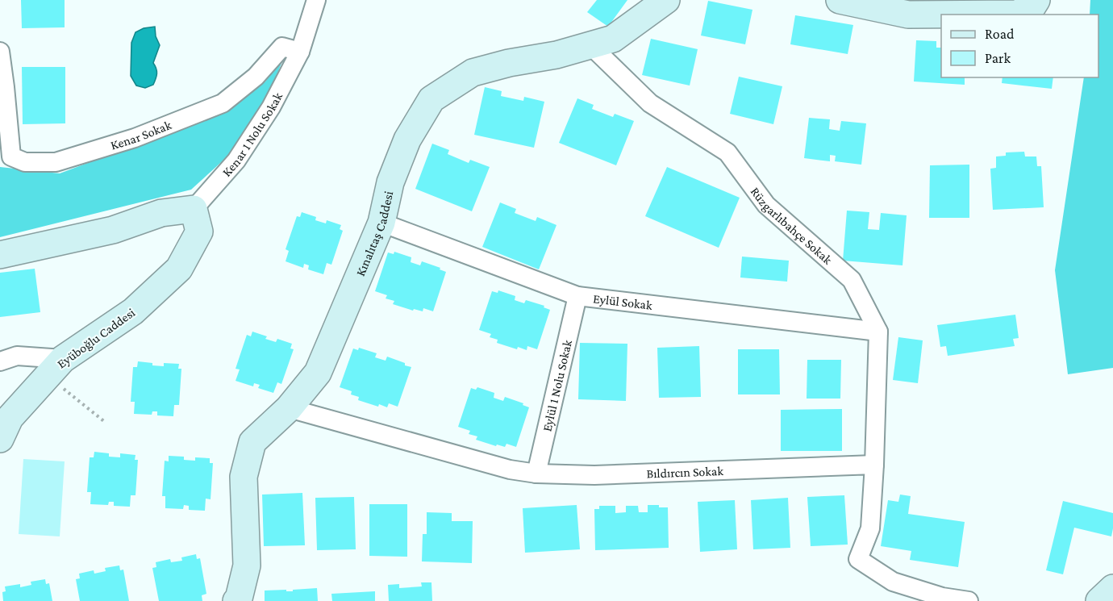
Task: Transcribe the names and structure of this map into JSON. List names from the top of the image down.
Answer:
{
  "streets": {
    "street": [
      "Kenar 1 Nolu Sokak",
      "Kenar Sokak",
      "Rüzgarlıbahçe Sokak",
      "Kınalıtaş Caddesi",
      "Eylül Sokak",
      "Eyüboğlu Caddesi",
      "Eylül 1 Nolu Sokak",
      "Bıldırcın Sokak"
    ]
  },
  "crossings": [
    ["Kenar 1 Nolu Sokak", "Kenar Sokak"],
    ["Kenar 1 Nolu Sokak", "Eyüboğlu Caddesi"],
    ["Rüzgarlıbahçe Sokak", "Kınalıtaş Caddesi"],
    ["Rüzgarlıbahçe Sokak", "Eylül Sokak"],
    ["Rüzgarlıbahçe Sokak", "Bıldırcın Sokak"],
    ["Kınalıtaş Caddesi", "Eylül Sokak"],
    ["Kınalıtaş Caddesi", "Bıldırcın Sokak"],
    ["Eylül Sokak", "Eylül 1 Nolu Sokak"],
    ["Eylül 1 Nolu Sokak", "Bıldırcın Sokak"]
  ],
  "legend": ["Road", "Park"]
}
